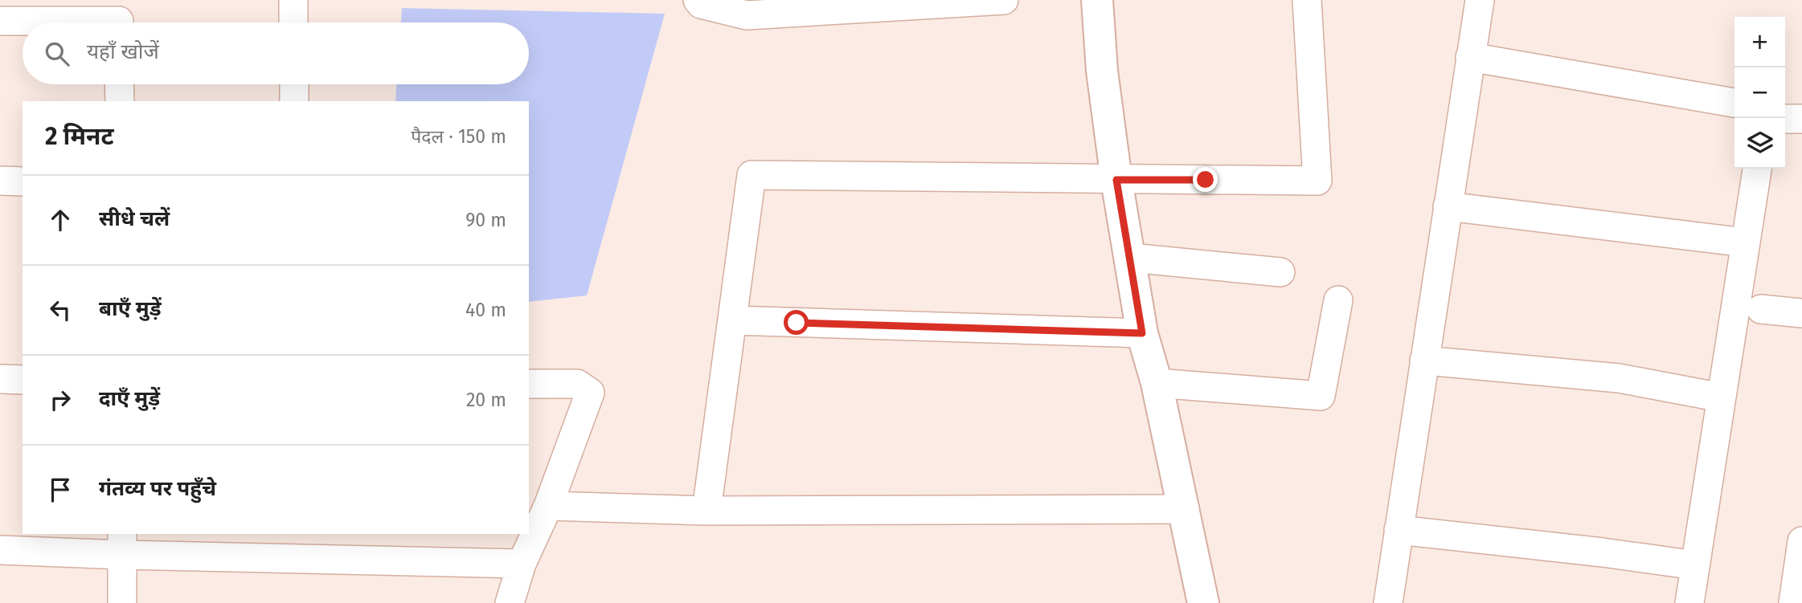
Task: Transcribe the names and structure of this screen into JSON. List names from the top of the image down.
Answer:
{
  "page": {
    "map_buttons": ["+", "−"],
    "search": "यहाँ खोजें",
    "heading": ["2 मिनट", "पैदल · 150 m"],
    "list": [
      ["सीधे चलें", "90 m"],
      ["बाएँ मुड़ें", "40 m"],
      ["दाएँ मुड़ें", "20 m"],
      "गंतव्य पर पहुँचे"
    ]
  }
}
